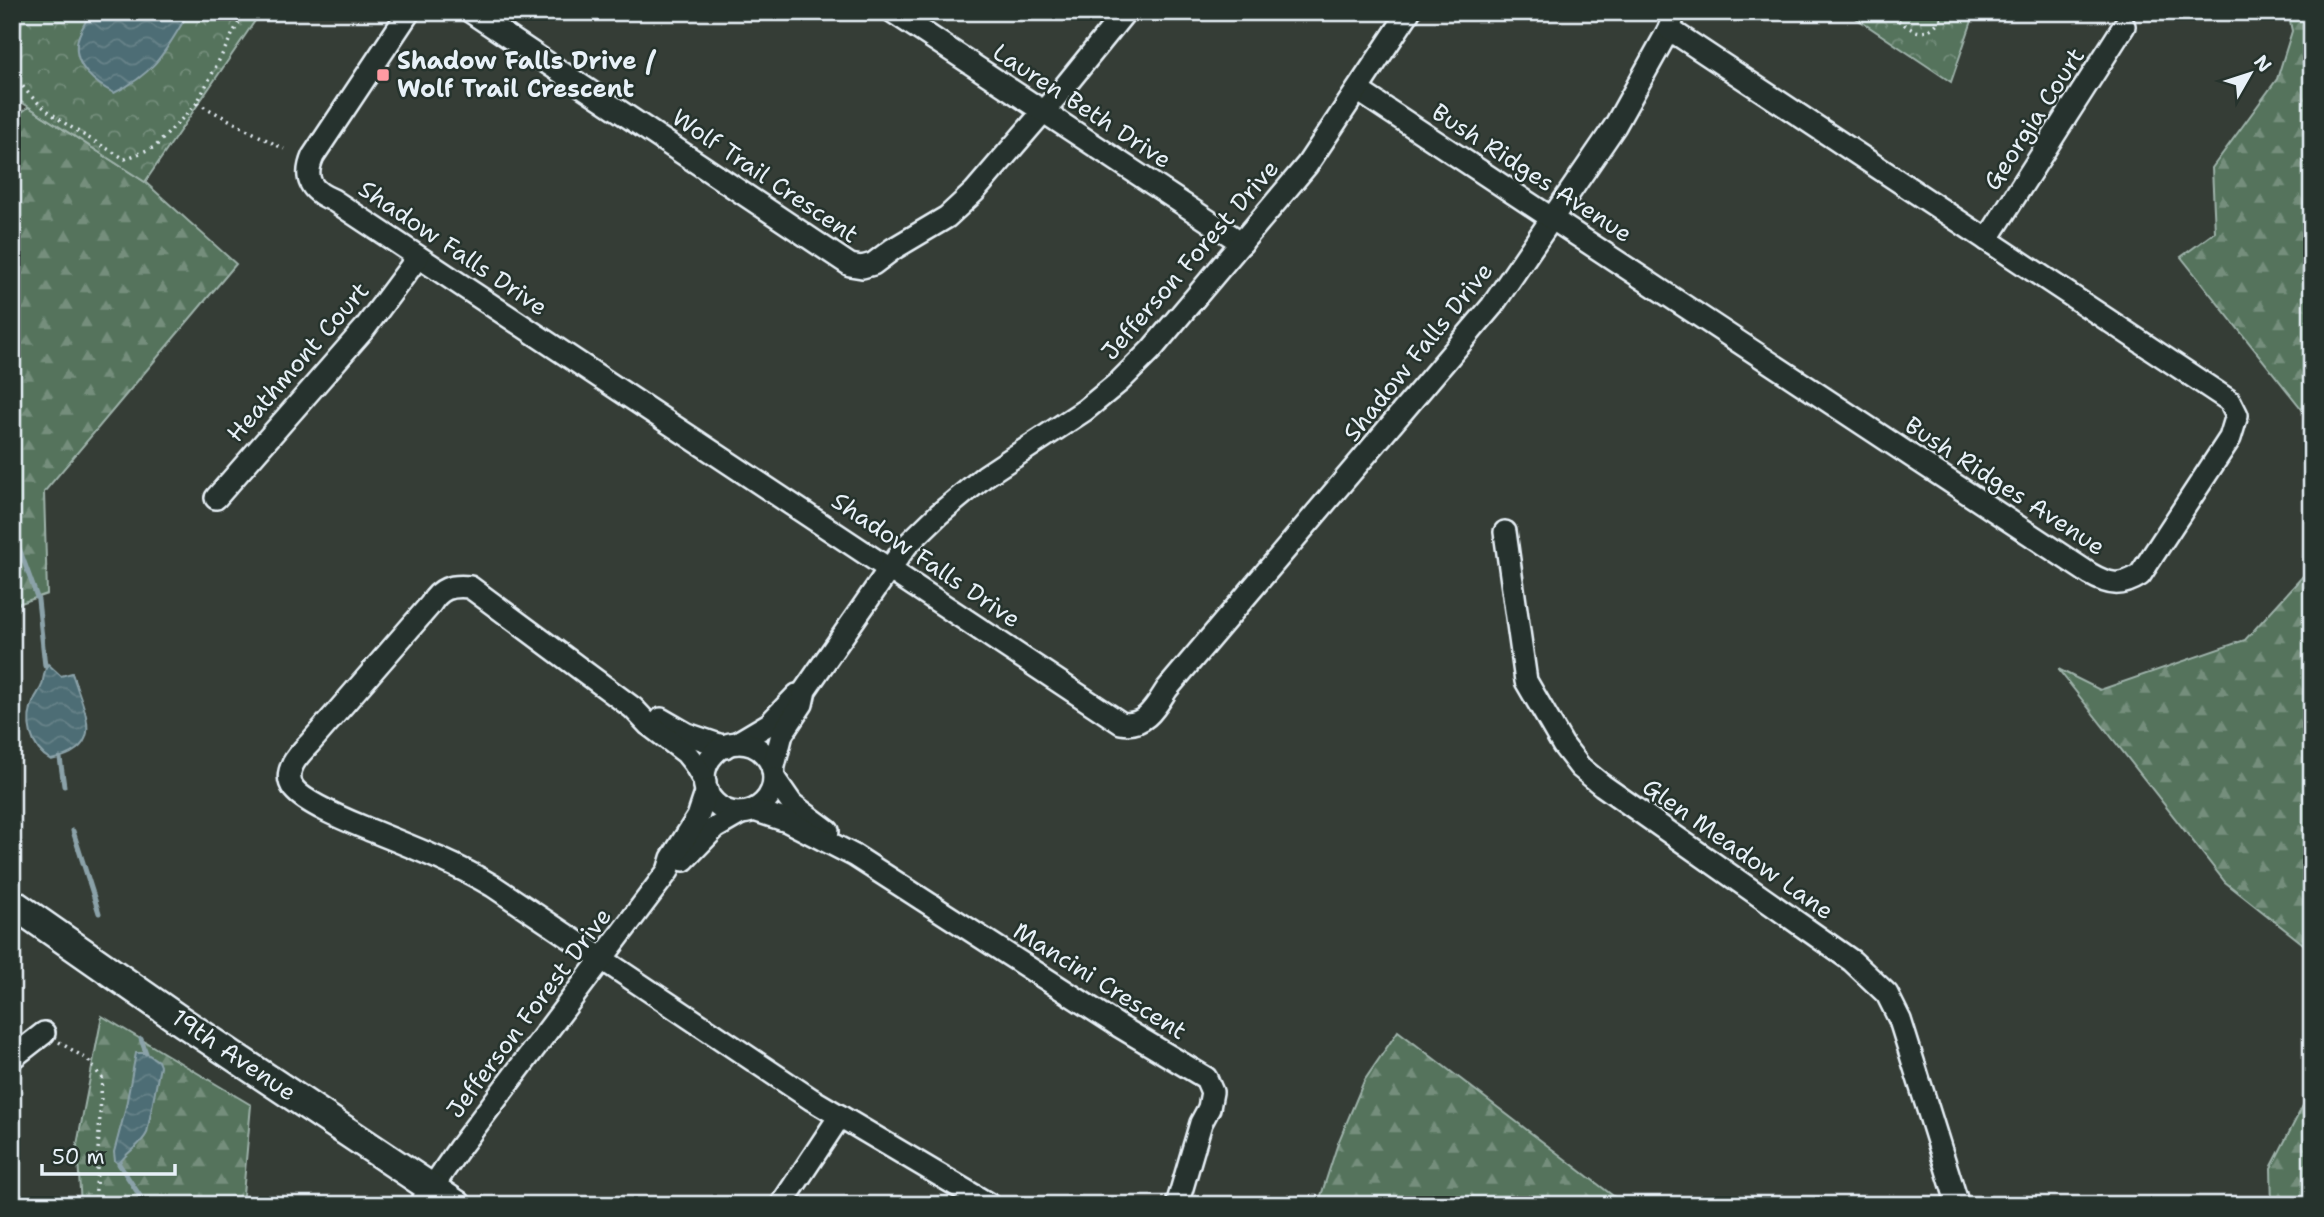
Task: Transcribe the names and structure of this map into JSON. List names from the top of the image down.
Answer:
{
  "streets": {
    "main road": ["19th Avenue"],
    "street": [
      "Lauren Beth Drive",
      "Georgia Court",
      "Bush Ridges Avenue",
      "Wolf Trail Crescent",
      "Shadow Falls Drive",
      "Jefferson Forest Drive",
      "Heathmont Court",
      "Glen Meadow Lane",
      "Mancini Crescent"
    ]
  },
  "crossings": [
    ["Lauren Beth Drive", "Wolf Trail Crescent"],
    ["Lauren Beth Drive", "Jefferson Forest Drive"],
    ["Georgia Court", "Bush Ridges Avenue"],
    ["Bush Ridges Avenue", "Shadow Falls Drive"],
    ["Bush Ridges Avenue", "Jefferson Forest Drive"],
    ["Shadow Falls Drive", "Jefferson Forest Drive"],
    ["Shadow Falls Drive", "Heathmont Court"],
    ["Jefferson Forest Drive", "Mancini Crescent"],
    ["Jefferson Forest Drive", "19th Avenue"]
  ],
  "places": {
    "transit": ["Shadow Falls Drive / Wolf Trail Crescent"]
  },
  "scale_bar": "50 m",
  "north": "top right"
}
